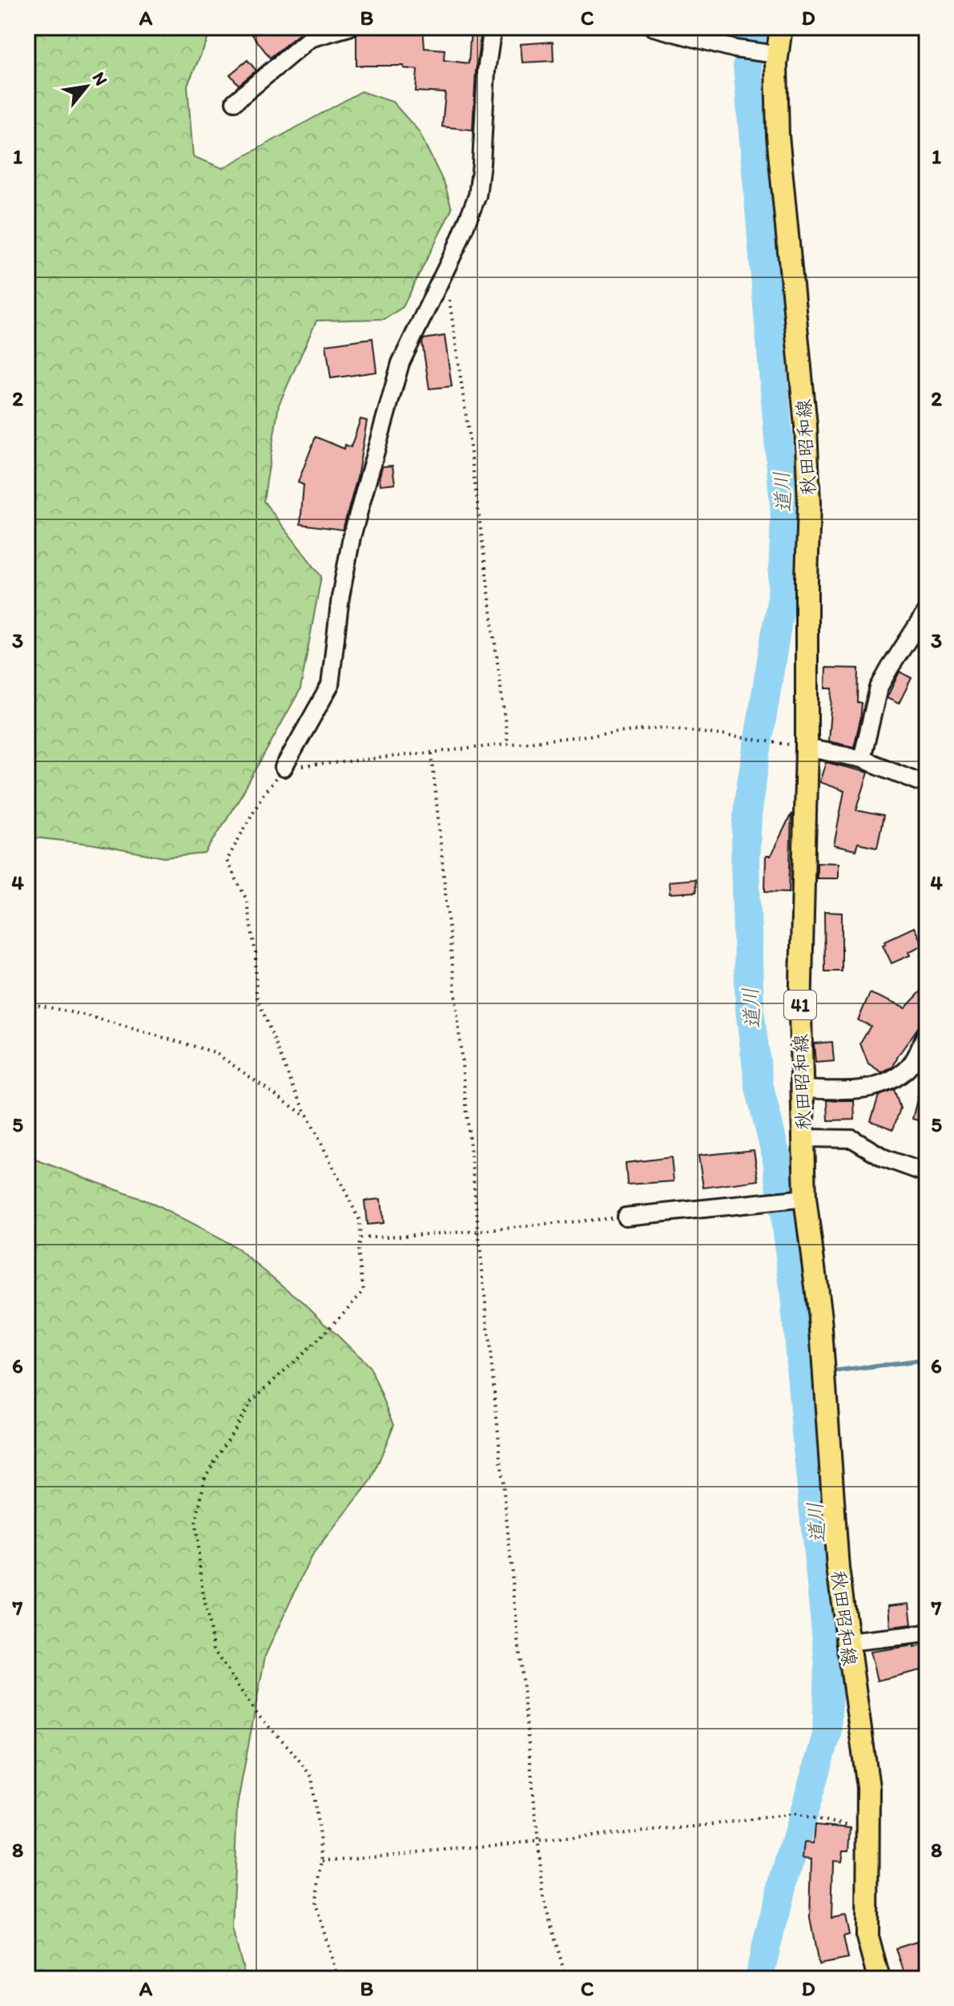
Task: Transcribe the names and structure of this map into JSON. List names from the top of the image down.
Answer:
{
  "streets": {
    "main road": ["秋田昭和線", "41"]
  },
  "water": ["道川"],
  "north": "top right",
  "grid": {
    "columns": [
      "A",
      "B",
      "C",
      "D"
    ],
    "rows": [
      "1",
      "2",
      "3",
      "4",
      "5",
      "6",
      "7",
      "8"
    ]
  }
}
